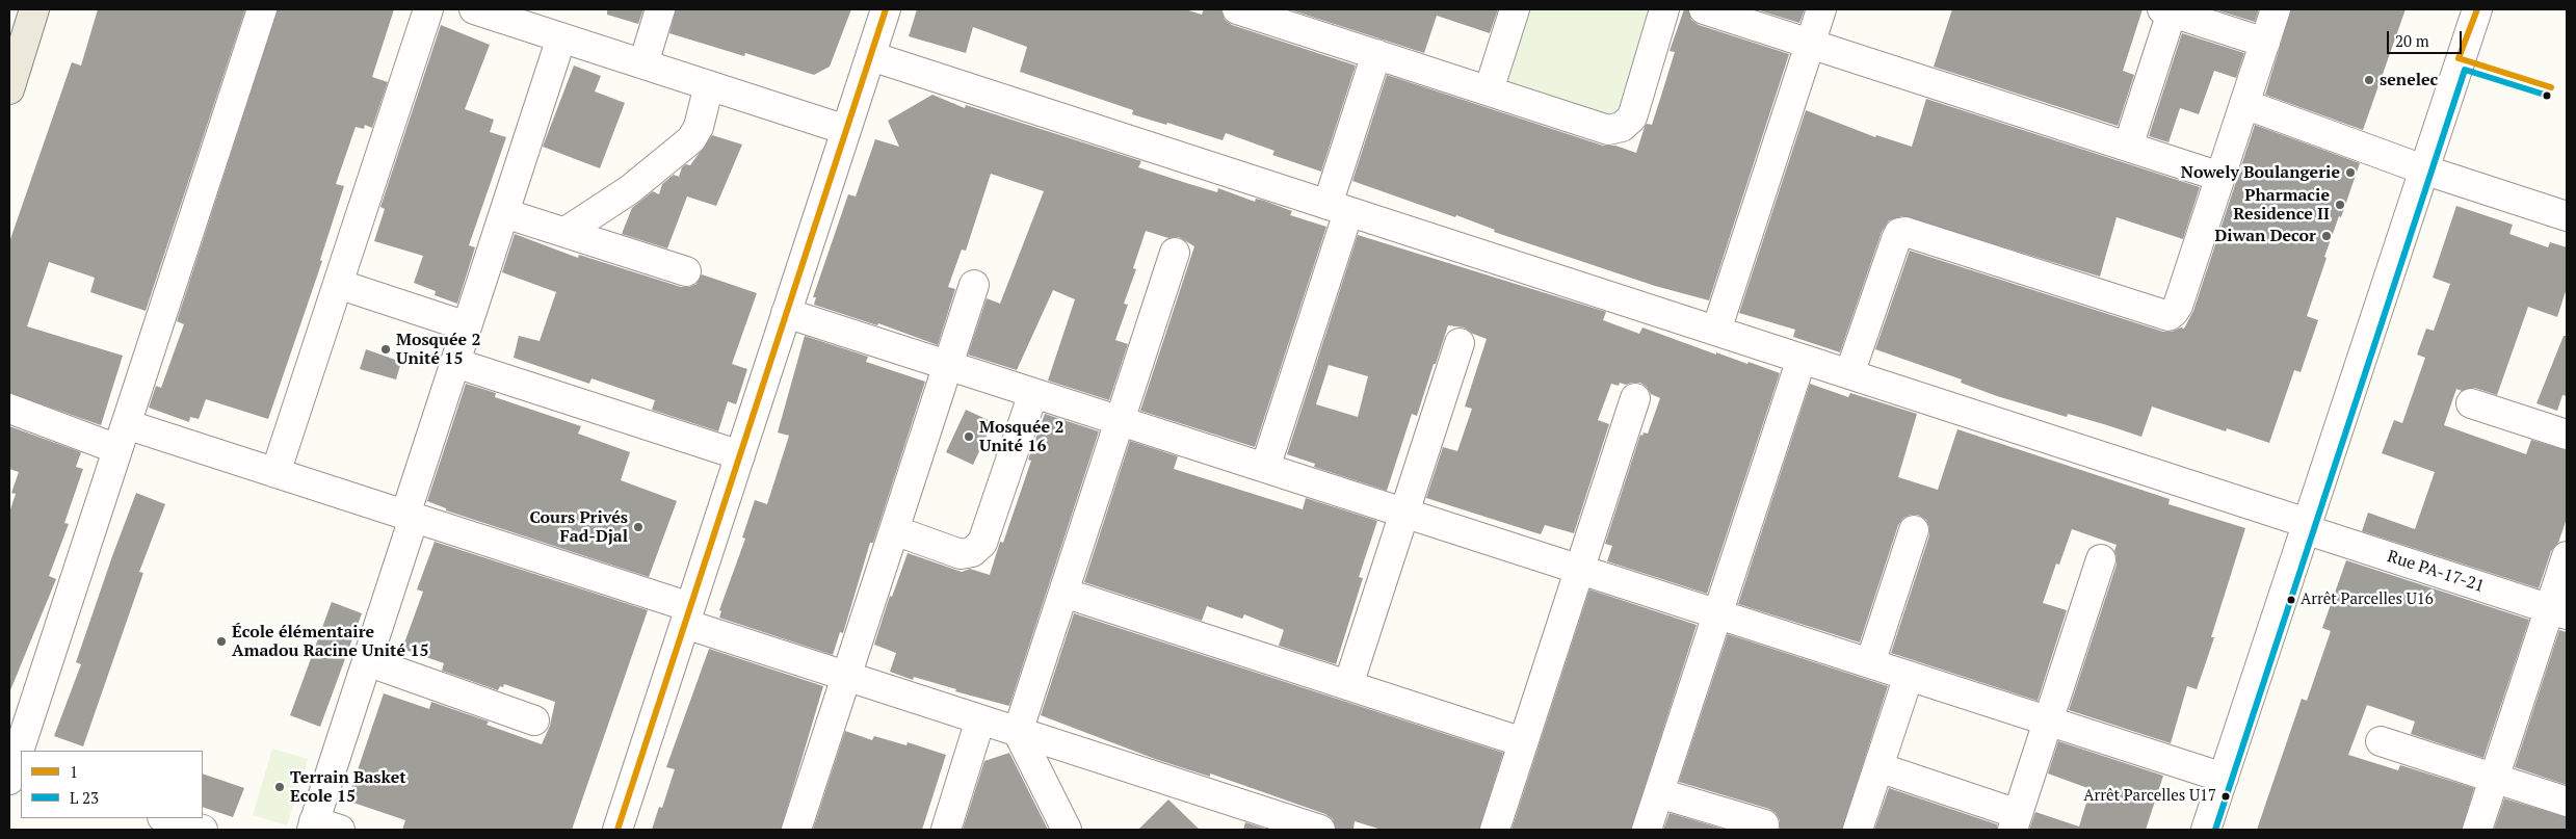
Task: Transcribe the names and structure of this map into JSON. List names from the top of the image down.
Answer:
{
  "streets": {
    "street": ["Rue PA-17-21"]
  },
  "places": [
    "senelec",
    "Nowely Boulangerie",
    "Pharmacie Residence II",
    "Diwan Decor",
    "Mosquée 2 Unité 15",
    "Mosquée 2 Unité 16",
    "Cours Privés Fad-Djal",
    "Arrêt Parcelles U16",
    "École élémentaire Amadou Racine Unité 15",
    "Terrain Basket Ecole 15",
    "Arrêt Parcelles U17"
  ],
  "lines": ["transit line 1"],
  "legend": ["1", "L 23"],
  "scale_bar": "20 m"
}
